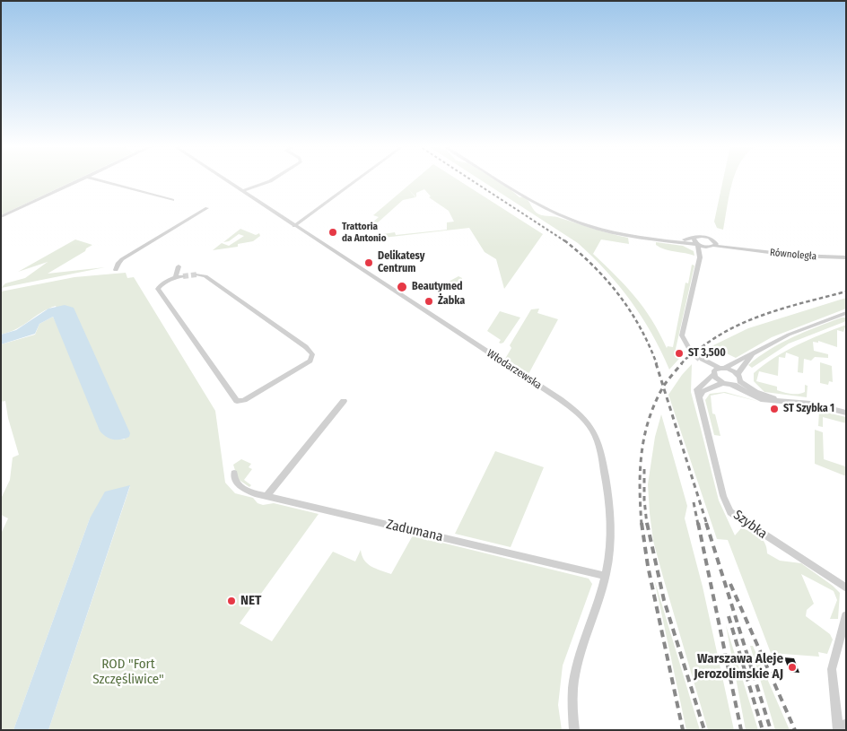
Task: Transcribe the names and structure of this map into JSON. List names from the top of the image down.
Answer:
{
  "streets": {
    "street": [
      "Równoległa",
      "Włodarzewska",
      "Szybka",
      "Zadumana"
    ]
  },
  "crossings": [
    ["Włodarzewska", "Zadumana"]
  ],
  "parks": ["ROD \"Fort Szczęśliwice\""],
  "places": [
    "Trattoria da Antonio",
    "Delikatesy Centrum",
    "Beautymed",
    "Żabka",
    "ST 3,500",
    "ST Szybka 1",
    "NET",
    "Warszawa Aleje Jerozolimskie AJ"
  ]
}
